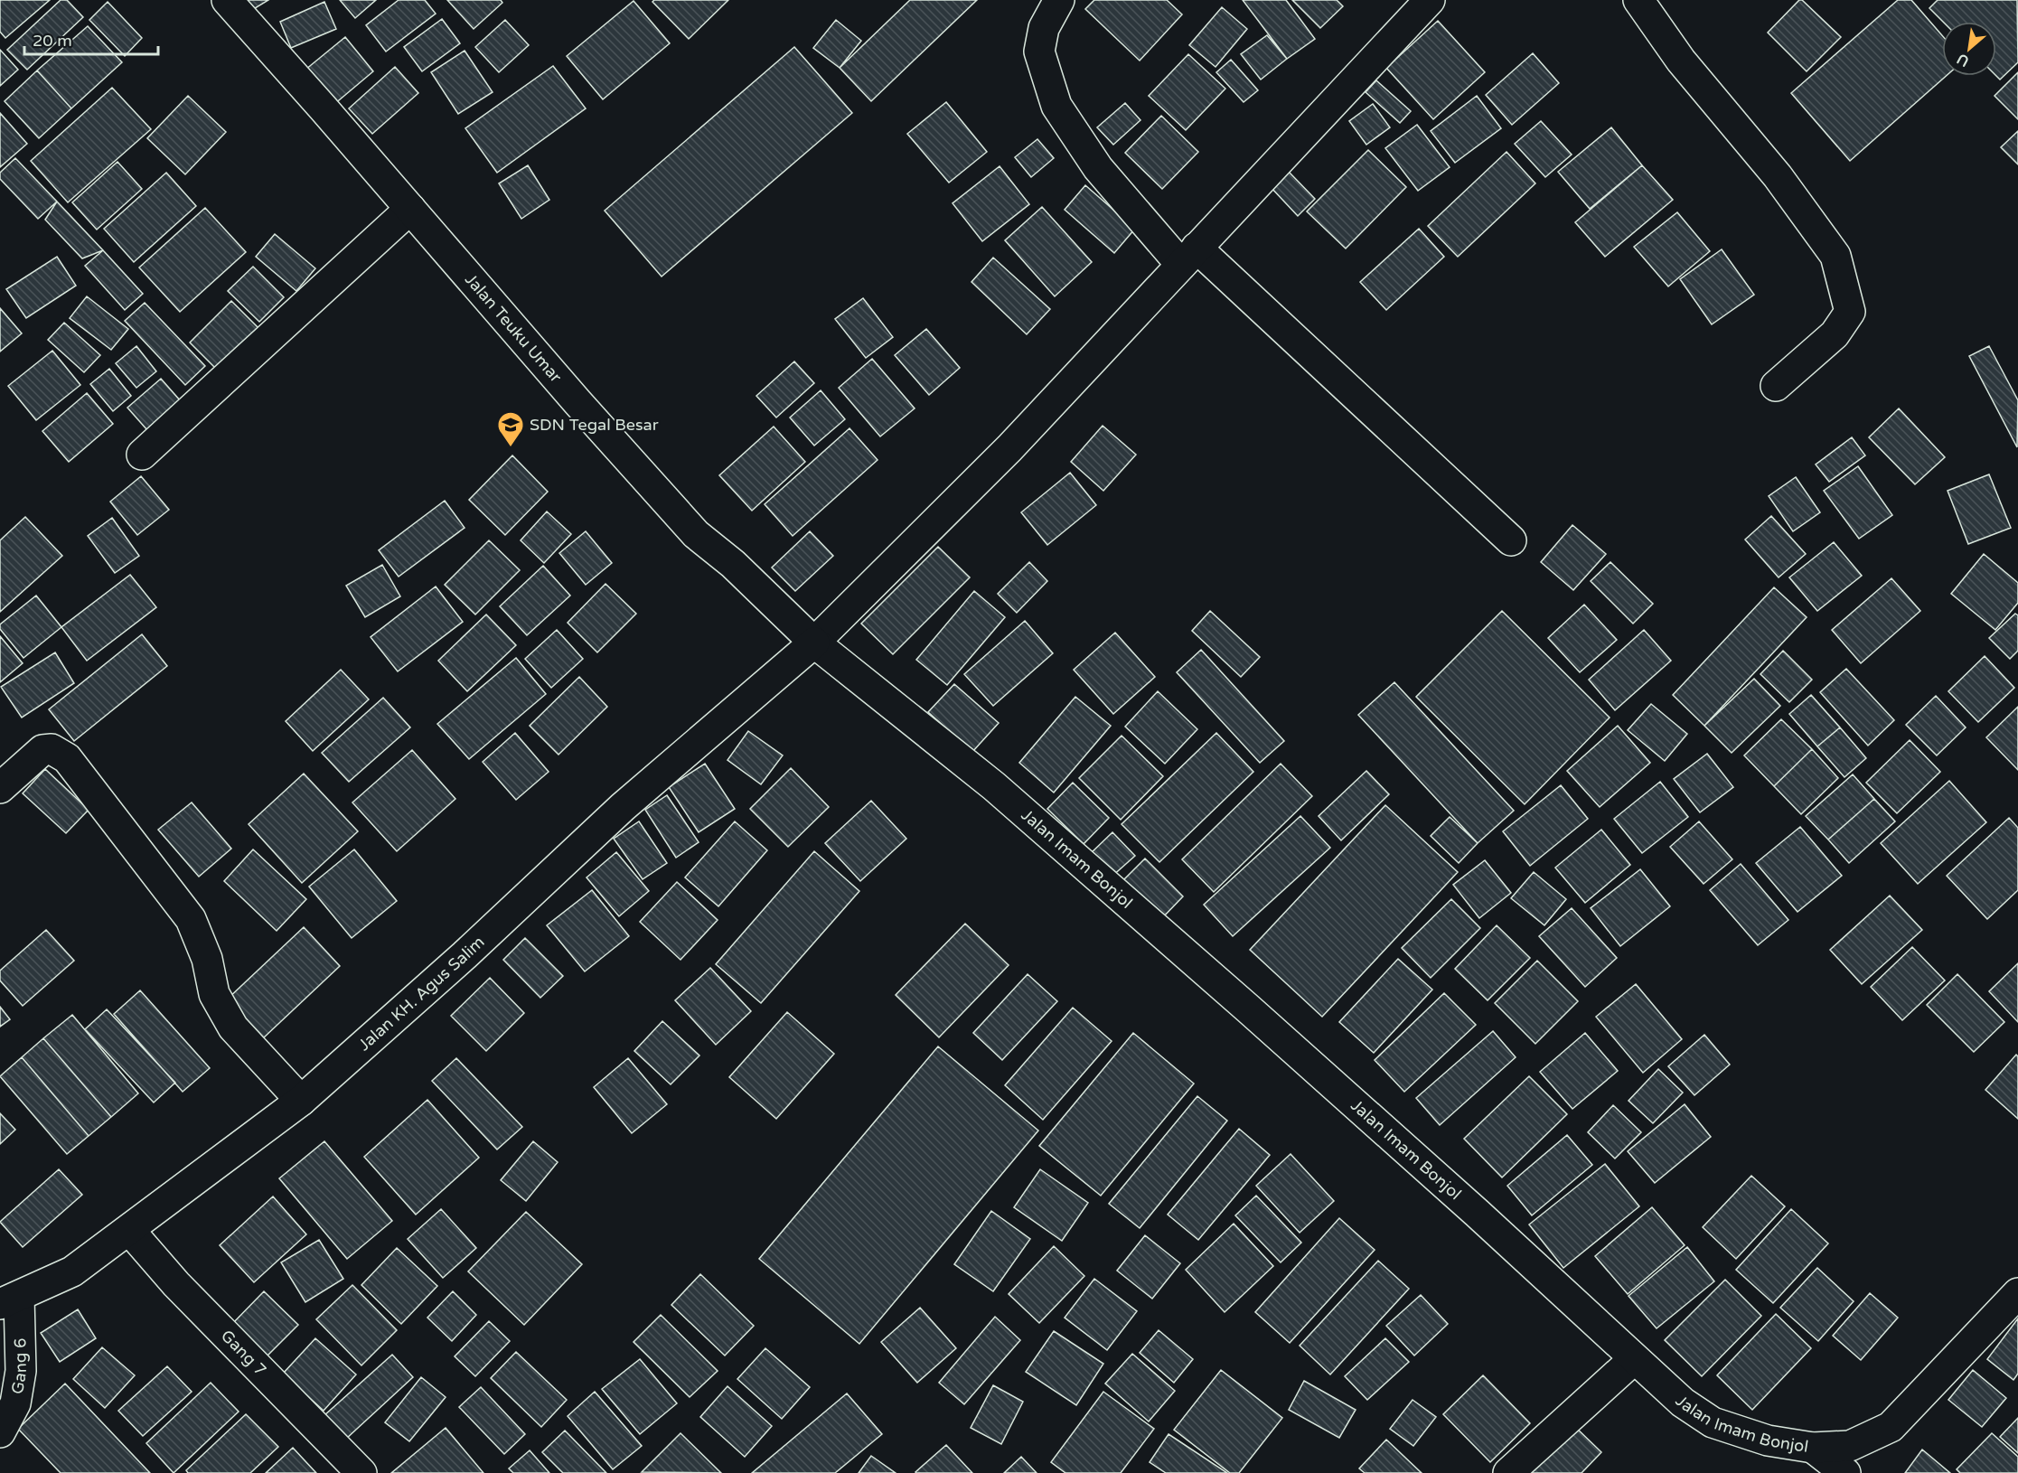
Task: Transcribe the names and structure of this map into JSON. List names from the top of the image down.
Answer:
{
  "streets": {
    "street": [
      "Jalan Teuku Umar",
      "Jalan Imam Bonjol",
      "Jalan KH. Agus Salim",
      "Gang 7",
      "Gang 6"
    ]
  },
  "crossings": [
    ["Jalan Teuku Umar", "Jalan Imam Bonjol"],
    ["Jalan Teuku Umar", "Jalan KH. Agus Salim"],
    ["Jalan Imam Bonjol", "Jalan KH. Agus Salim"],
    ["Jalan KH. Agus Salim", "Gang 7"],
    ["Jalan KH. Agus Salim", "Gang 6"]
  ],
  "places": {
    "school or university": ["SDN Tegal Besar"]
  },
  "scale_bar": "20 m",
  "north": "bottom left"
}
